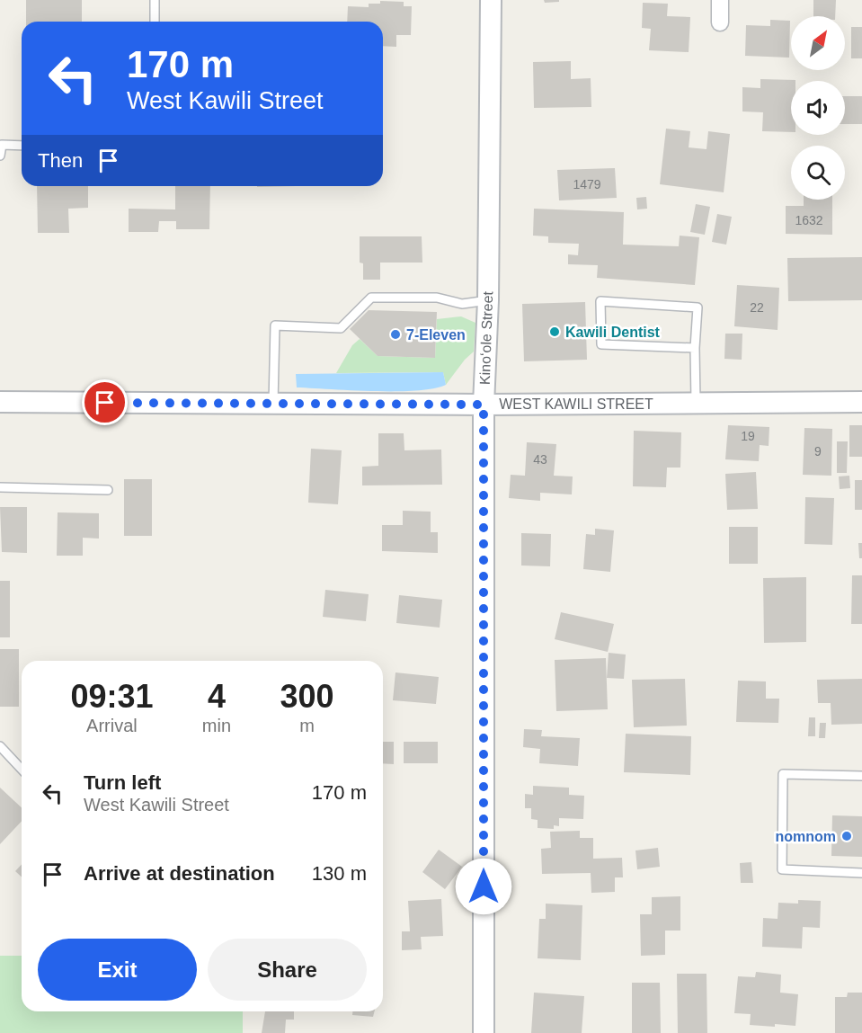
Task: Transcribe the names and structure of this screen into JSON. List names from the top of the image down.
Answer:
{
  "streets": {
    "street": ["Kinoʻole Street", "WEST KAWILI STREET"]
  },
  "crossings": [
    ["Kinoʻole Street", "WEST KAWILI STREET"]
  ],
  "places": ["Kawili Dentist", "7-Eleven", "nomnom"],
  "house_numbers": [
    "1479",
    "1632",
    "22",
    "19",
    "9",
    "43"
  ],
  "north": "top right",
  "page": {
    "turn": ["170 m", "West Kawili Street"],
    "then": "Then",
    "eta": [
      "09:31",
      "Arrival",
      "4",
      "min",
      "300",
      "m"
    ],
    "list": [
      {
        "name": "Turn left",
        "note": "West Kawili Street",
        "value": "170 m"
      },
      {
        "name": "Arrive at destination",
        "value": "130 m"
      }
    ],
    "buttons": ["Exit", "Share"]
  }
}
